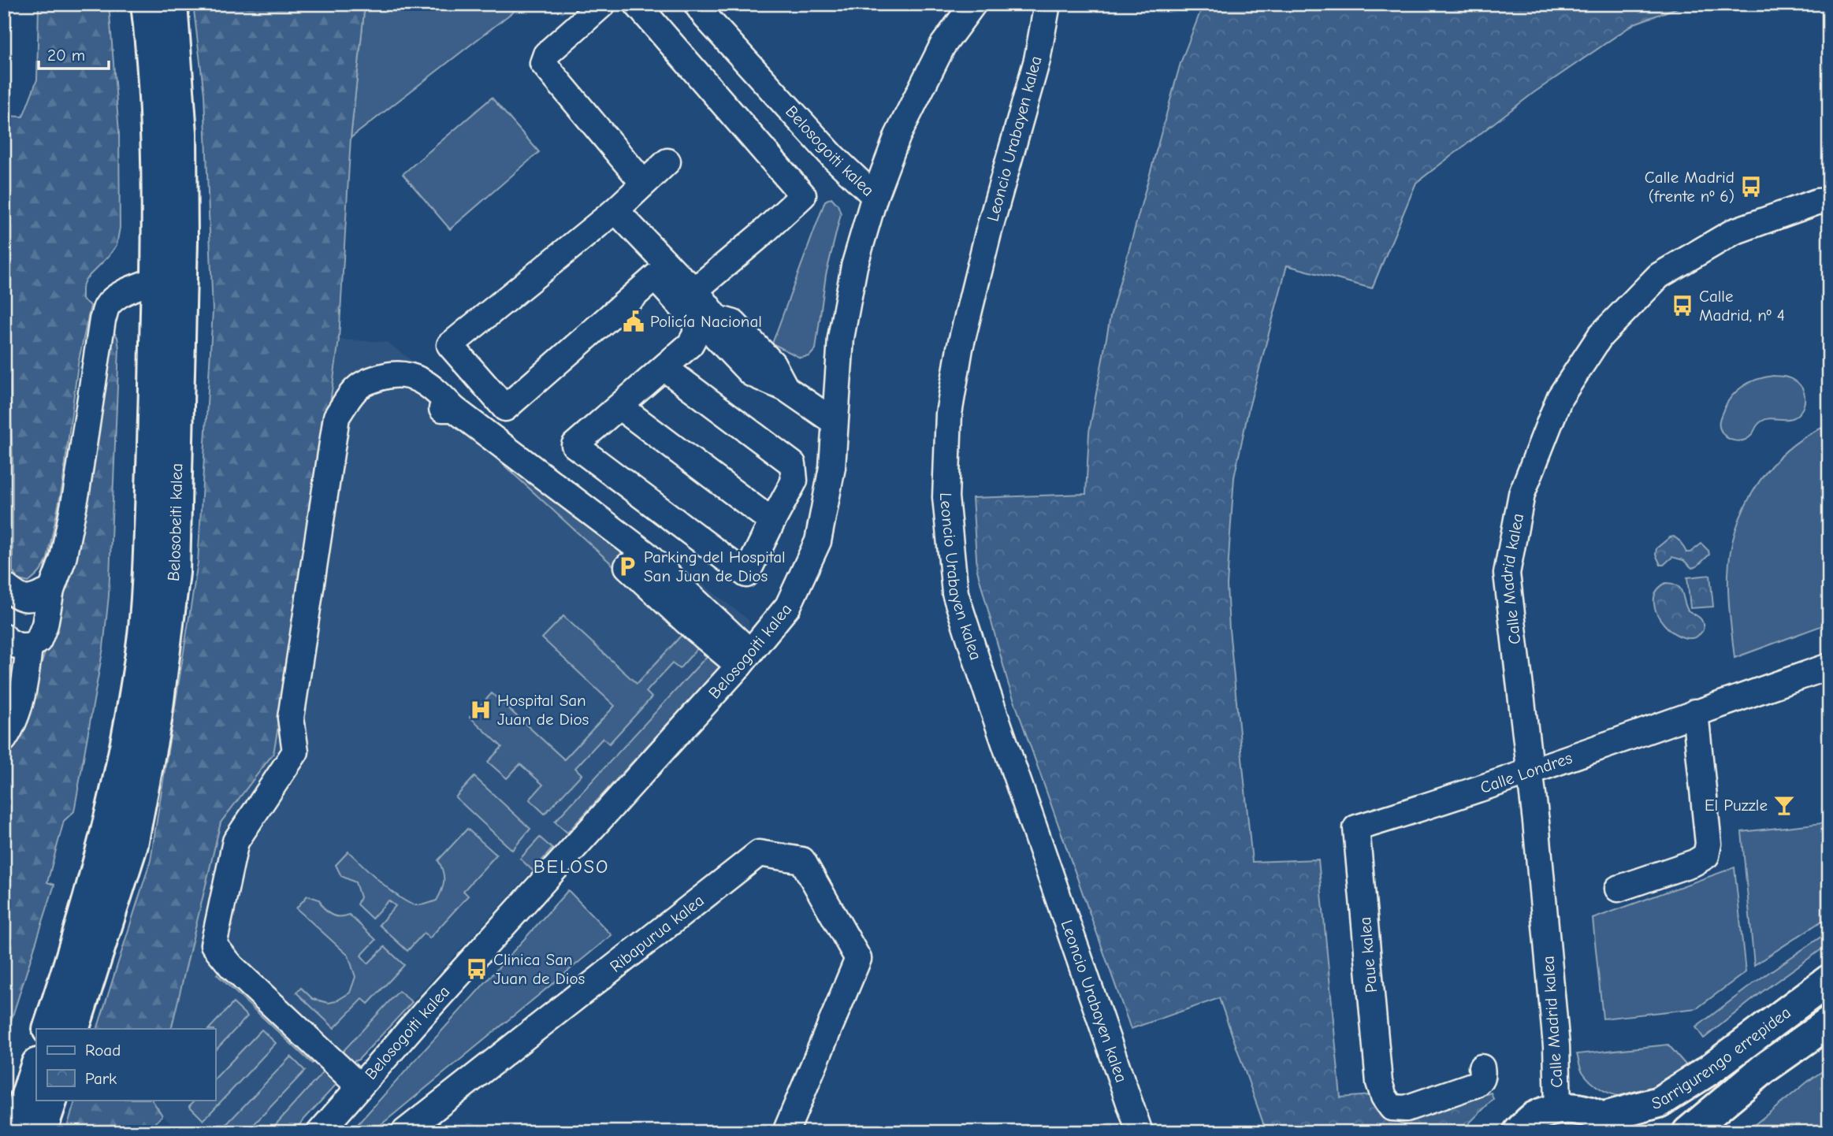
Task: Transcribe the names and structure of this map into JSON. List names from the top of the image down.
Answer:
{
  "streets": {
    "main road": ["Belosobeiti kalea", "Sarrigurengo errepidea"],
    "street": [
      "Leoncio Urabayen kalea",
      "Belosogoiti kalea",
      "Calle Madrid kalea",
      "Calle Londres",
      "Ribapurua kalea",
      "Paue kalea"
    ]
  },
  "crossings": [
    ["Calle Madrid kalea", "Calle Londres"],
    ["Calle Londres", "Paue kalea"]
  ],
  "districts": ["BELOSO"],
  "places": {
    "bus stop": ["Calle Madrid (frente nº 6)", "Calle Madrid, nº 4", "Clinica San Juan de Dios"],
    "public building": ["Policía Nacional"],
    "parking": ["Parking del Hospital San Juan de Dios"],
    "hospital": ["Hospital San Juan de Dios"],
    "bar": ["El Puzzle"]
  },
  "legend": ["Road", "Park"],
  "scale_bar": "20 m"
}
